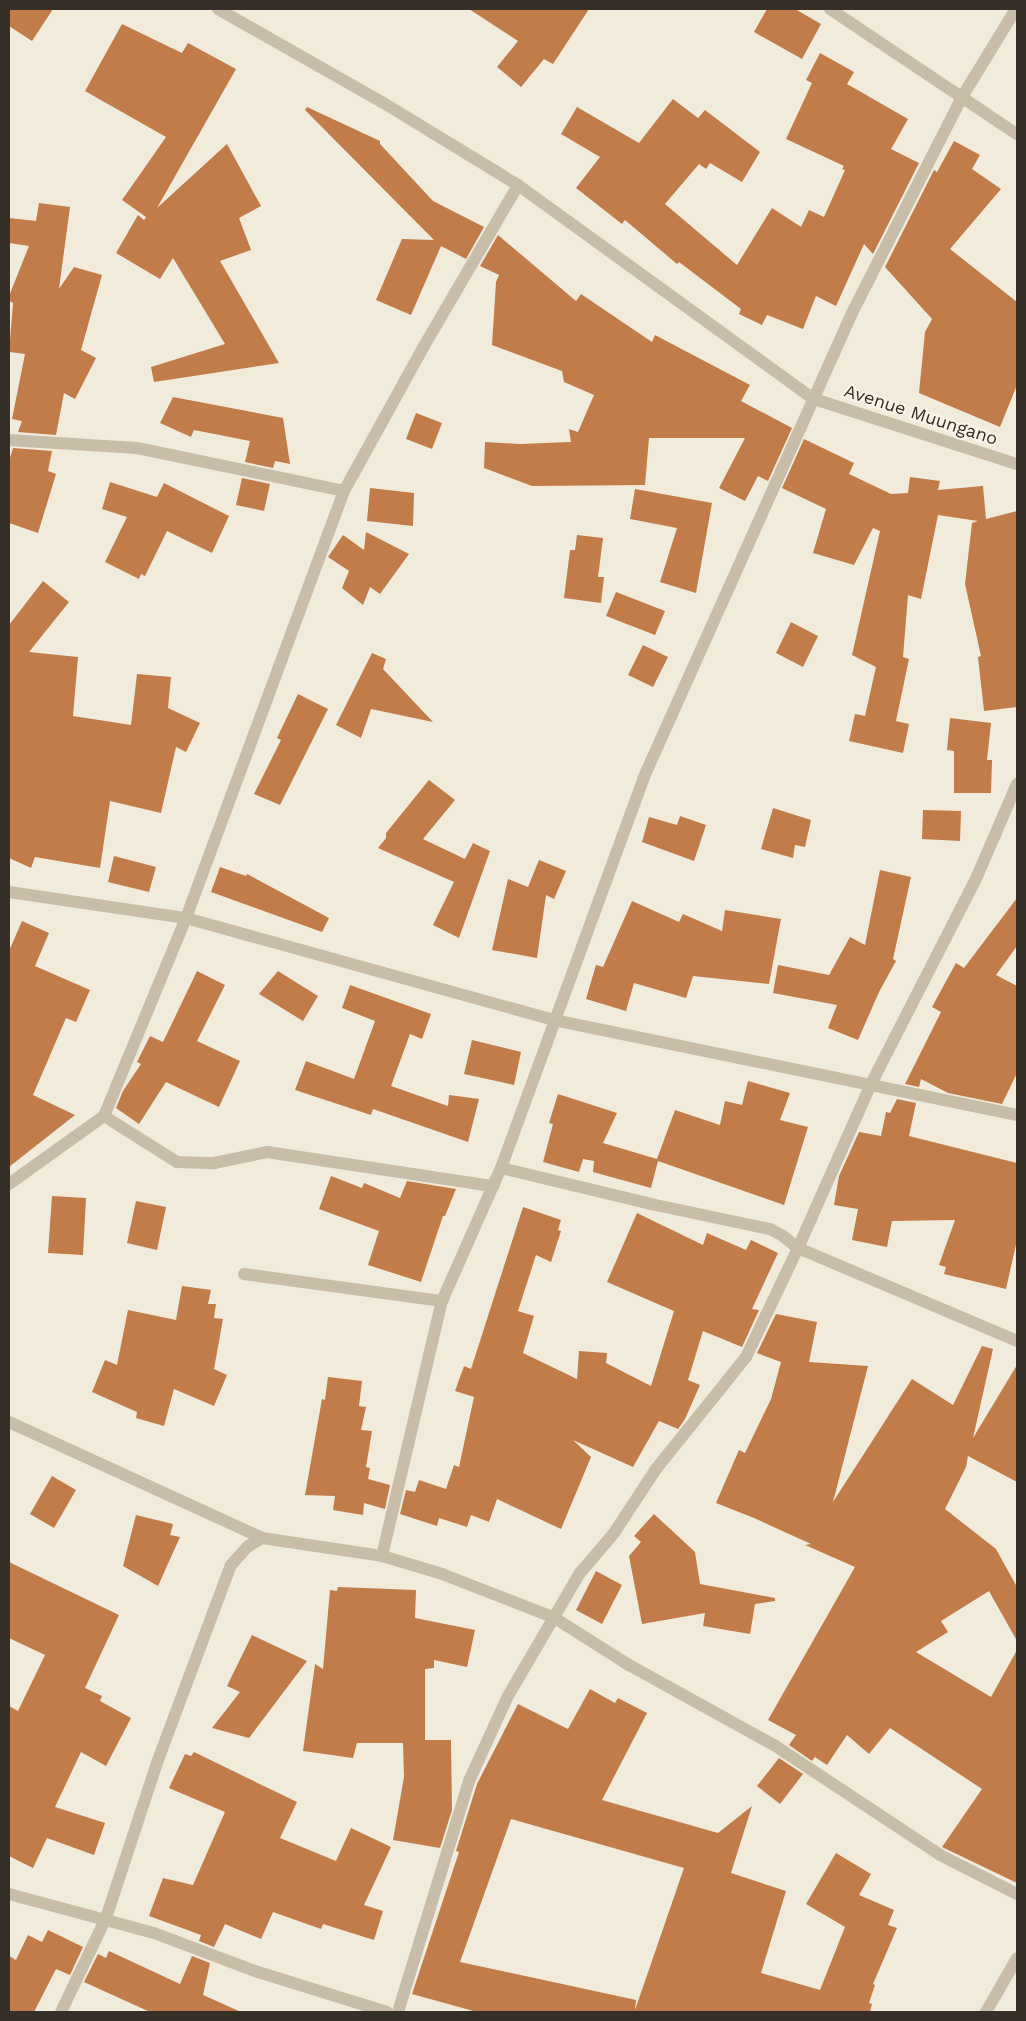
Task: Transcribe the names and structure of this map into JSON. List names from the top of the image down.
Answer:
{
  "streets": {
    "street": ["Avenue Muungano"]
  }
}
